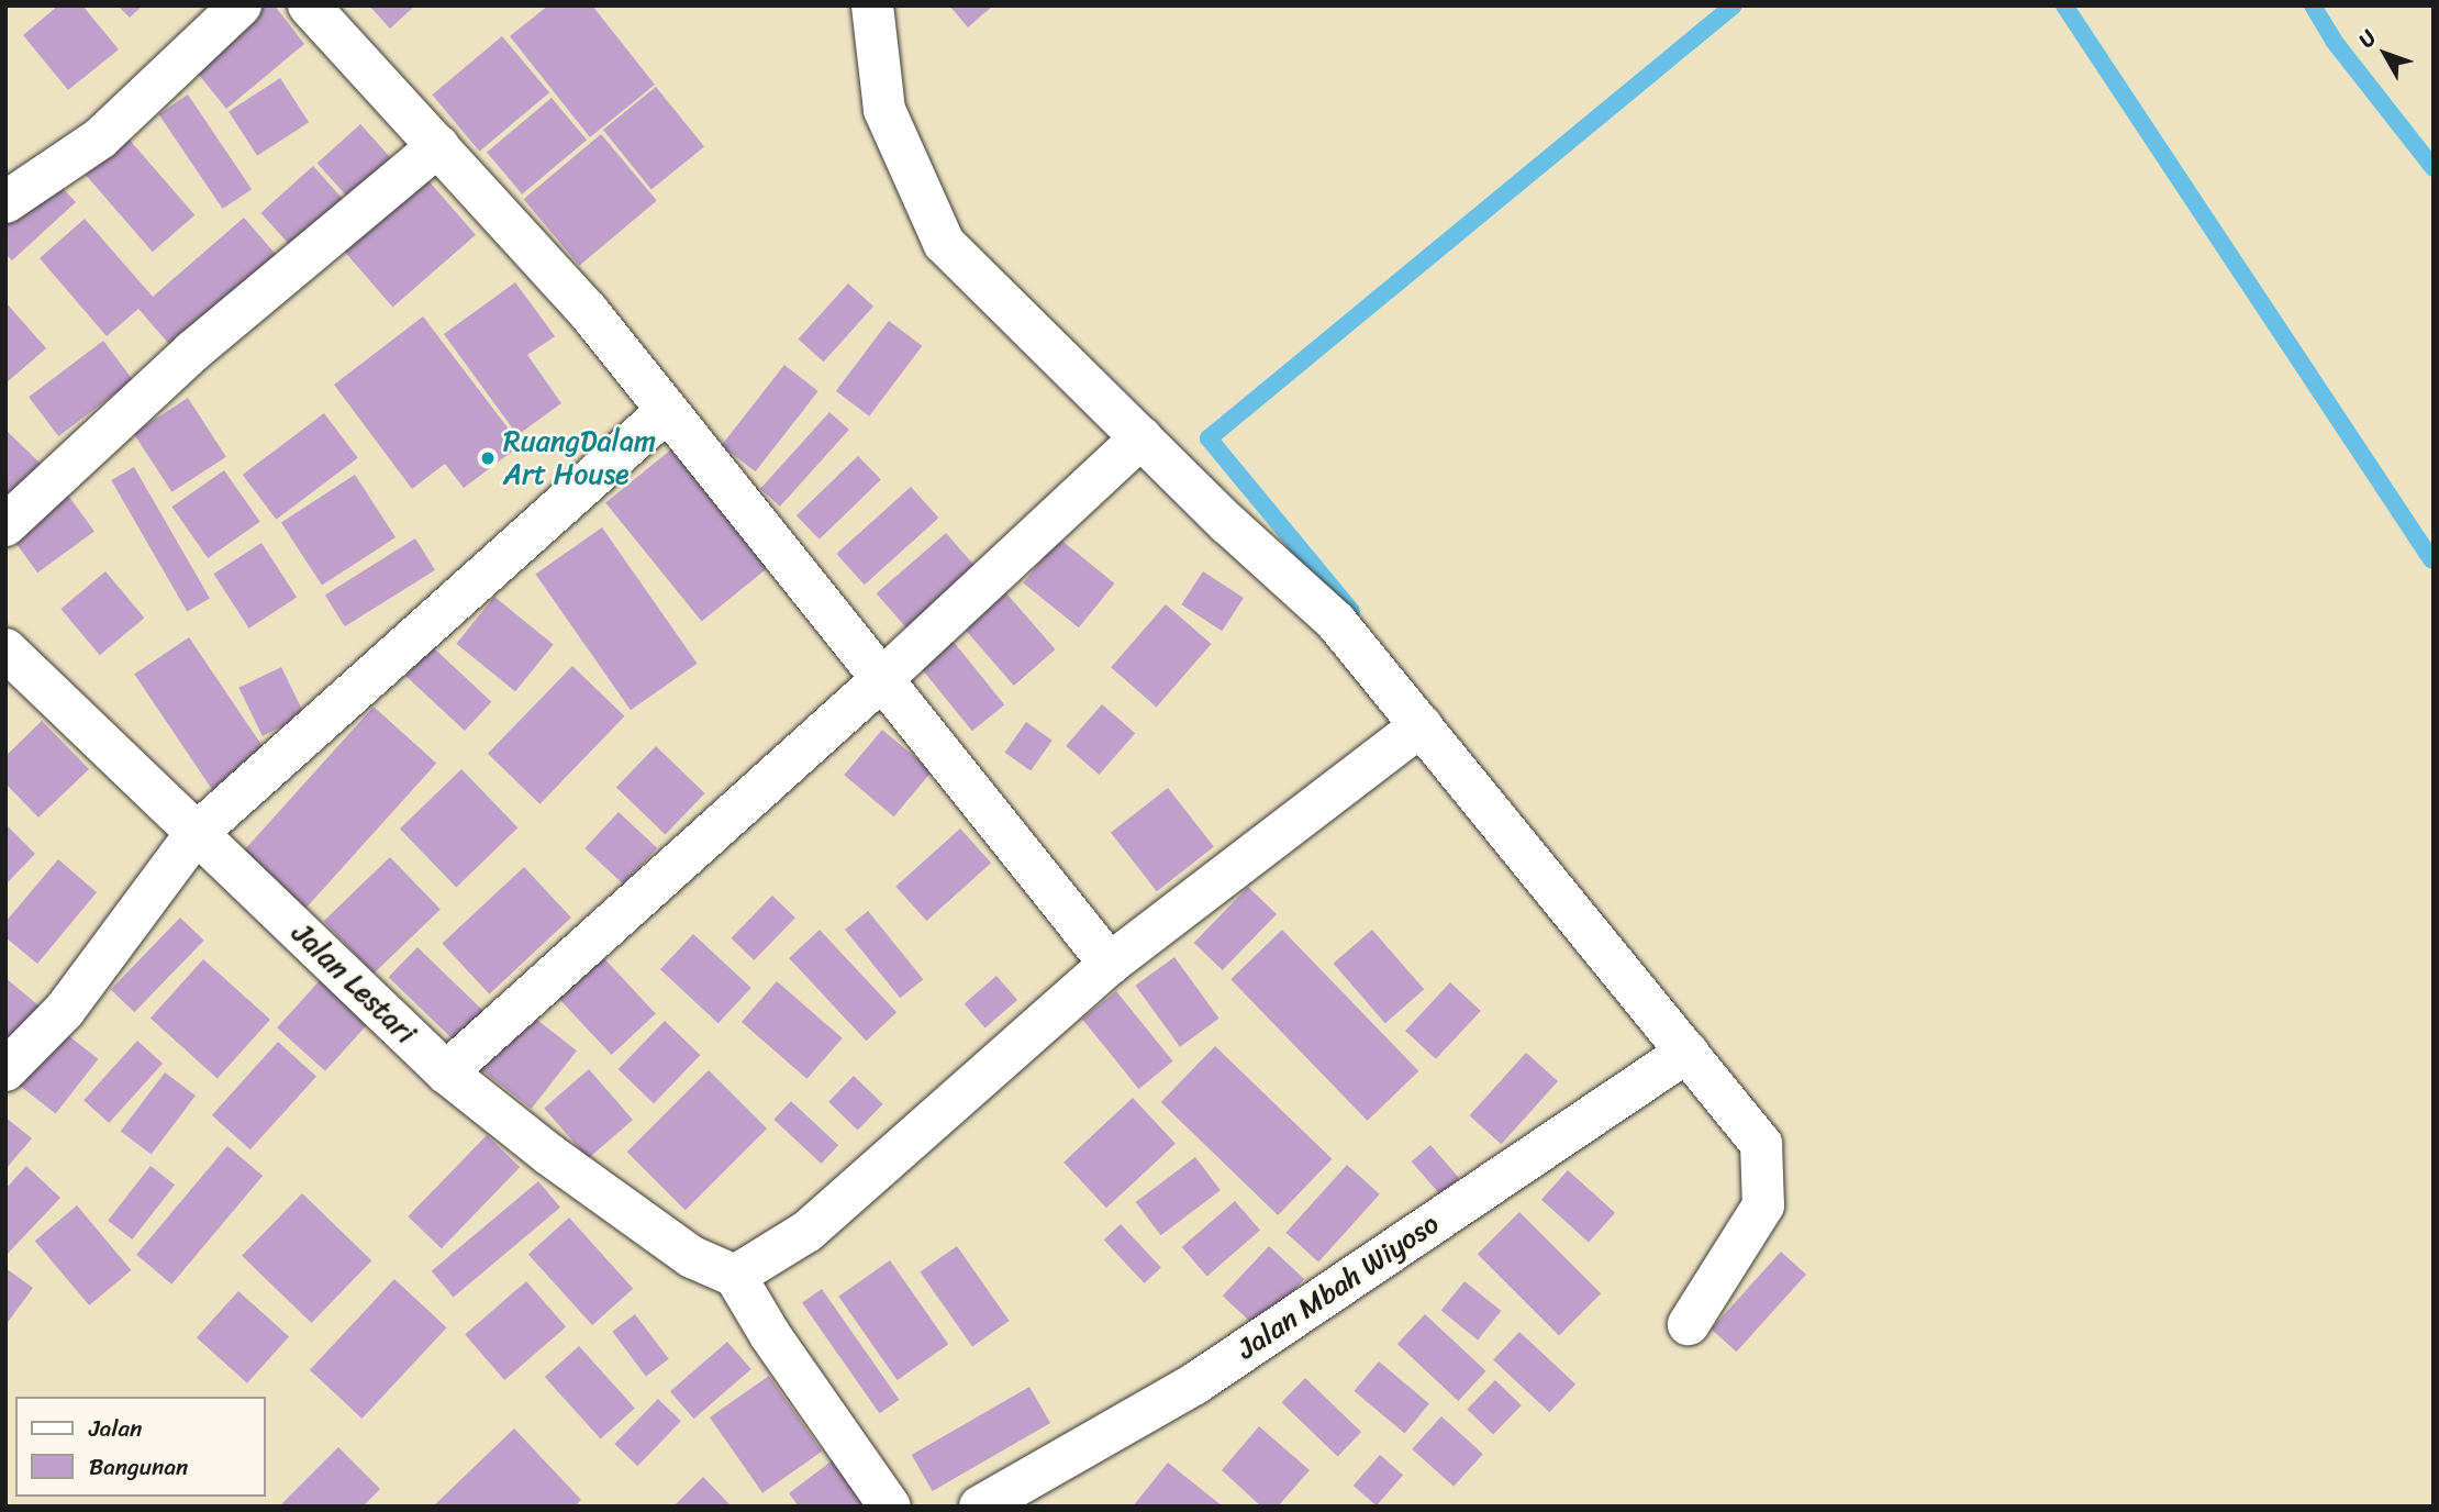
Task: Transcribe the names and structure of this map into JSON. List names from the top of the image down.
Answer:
{
  "streets": {
    "street": ["Jalan Lestari", "Jalan Mbah Wiyoso"]
  },
  "places": ["RuangDalam Art House"],
  "legend": ["Jalan", "Bangunan"],
  "north": "top left"
}
